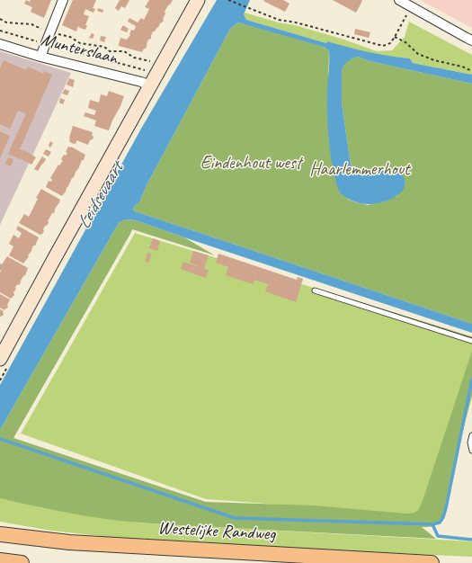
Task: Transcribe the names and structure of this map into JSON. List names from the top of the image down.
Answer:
{
  "streets": {
    "main road": ["Westelijke Randweg"],
    "street": ["Munterslaan"]
  },
  "water": ["Leidsevaart"],
  "parks": ["Eindenhout west", "Haarlemmerhout"]
}
